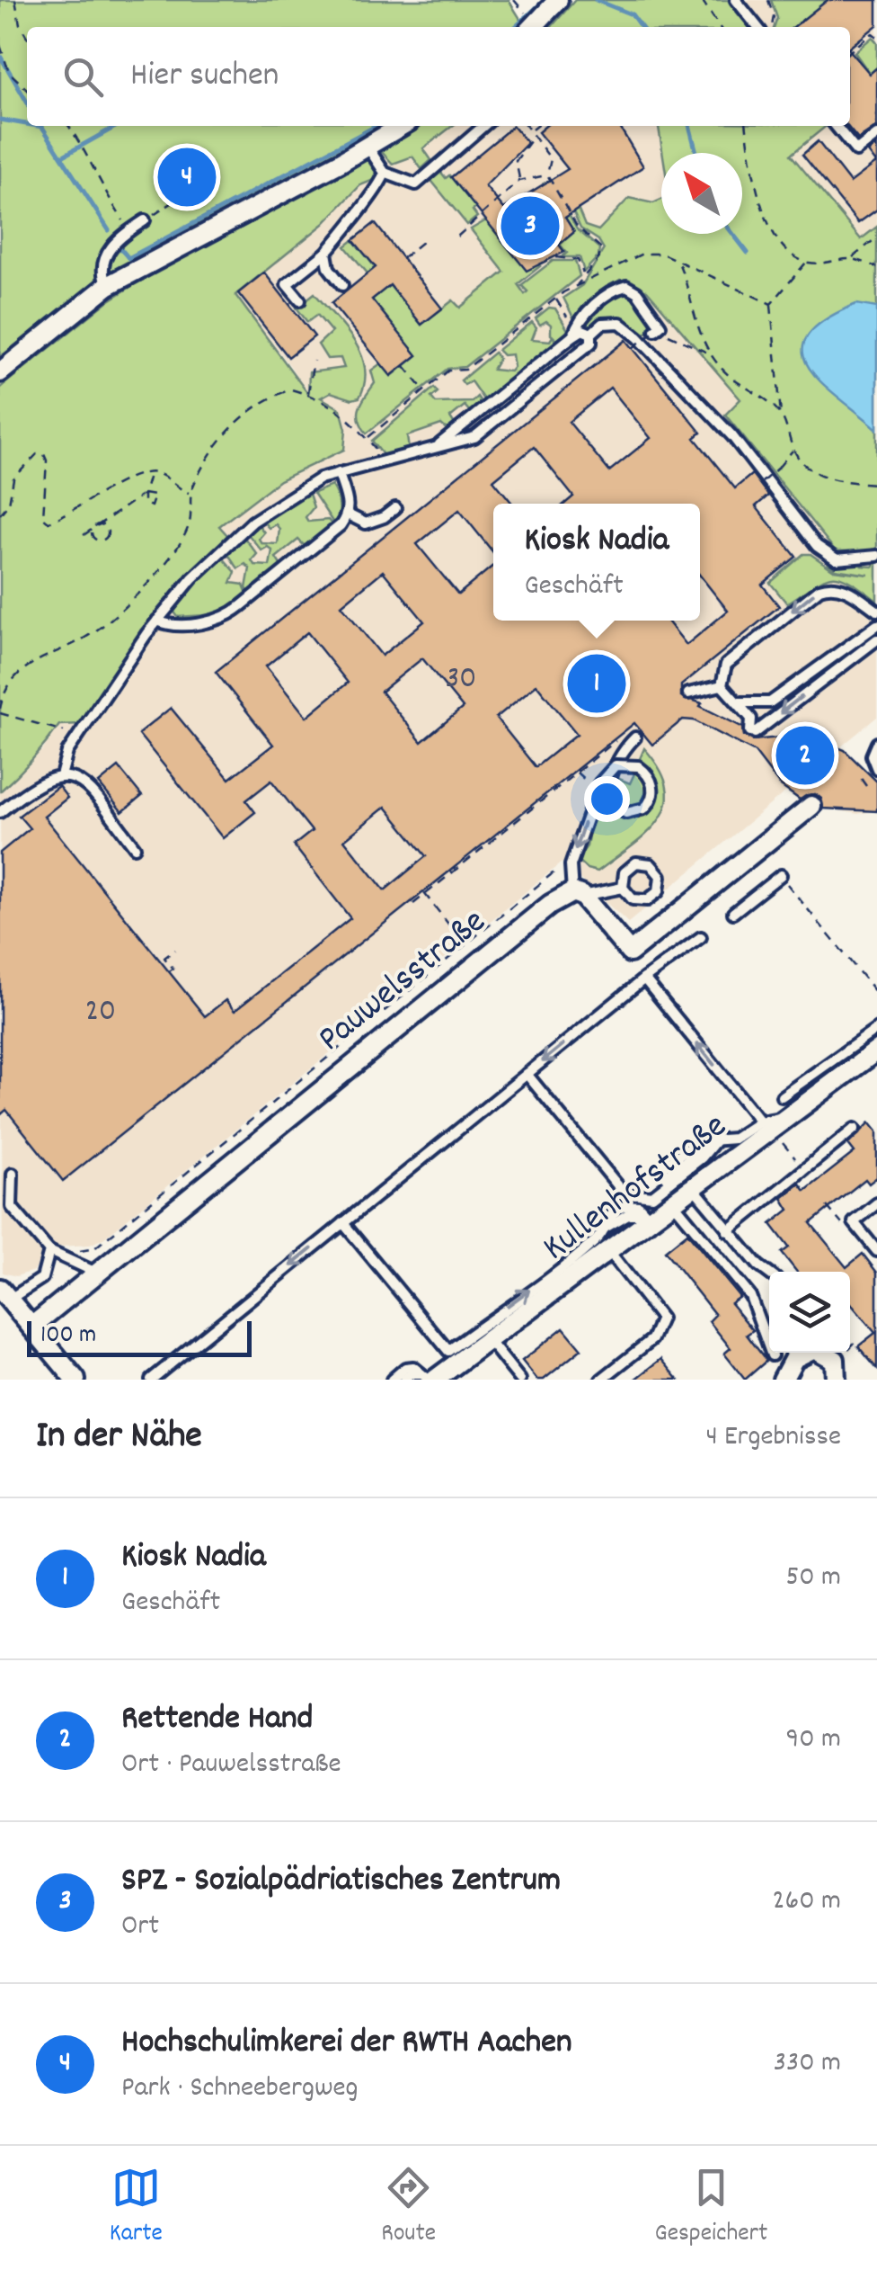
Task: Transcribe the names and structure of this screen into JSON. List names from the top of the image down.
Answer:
{
  "streets": {
    "street": ["Pauwelsstraße", "Kullenhofstraße"]
  },
  "house_numbers": ["30", "20"],
  "scale_bar": "100 m",
  "north": "top left",
  "page": {
    "search": "Hier suchen",
    "pins": [
      "4",
      "3",
      "1",
      "2"
    ],
    "popup": ["Kiosk Nadia", "Geschäft"],
    "scale": "100 m",
    "heading": ["In der Nähe", "4 Ergebnisse"],
    "list": [
      {
        "mark": "1",
        "name": "Kiosk Nadia",
        "note": "Geschäft",
        "value": "50 m"
      },
      {
        "mark": "2",
        "name": "Rettende Hand",
        "note": "Ort · Pauwelsstraße",
        "value": "90 m"
      },
      {
        "mark": "3",
        "name": "SPZ - Sozialpädriatisches Zentrum",
        "note": "Ort",
        "value": "260 m"
      },
      {
        "mark": "4",
        "name": "Hochschulimkerei der RWTH Aachen",
        "note": "Park · Schneebergweg",
        "value": "330 m"
      }
    ],
    "nav": ["Karte", "Route", "Gespeichert"]
  }
}
